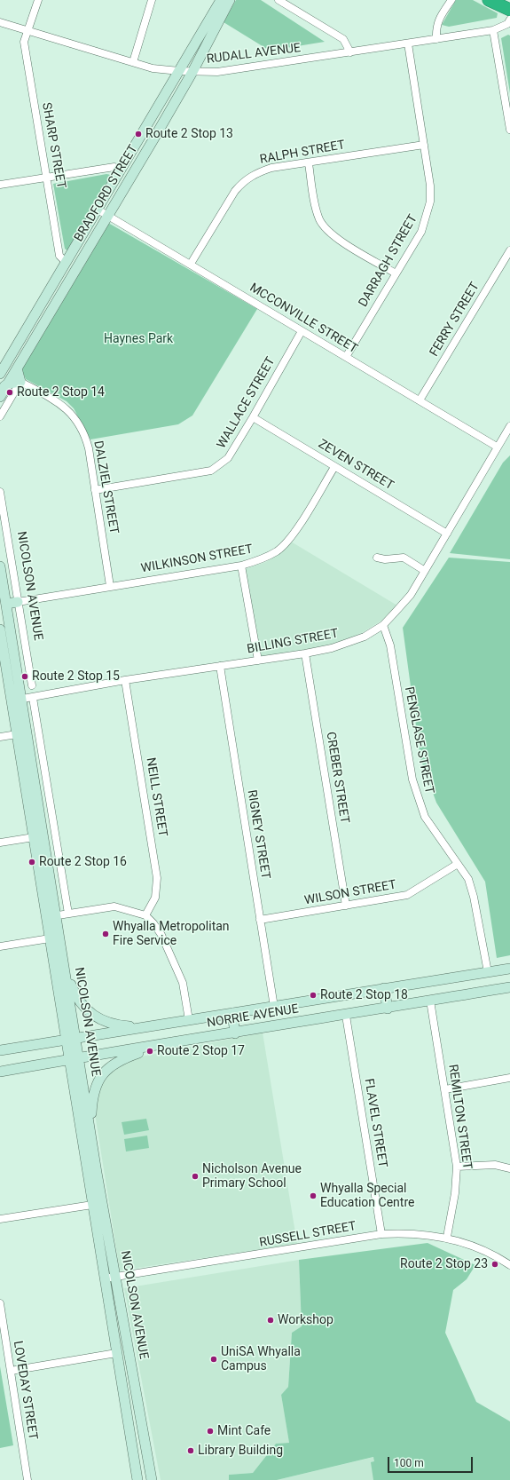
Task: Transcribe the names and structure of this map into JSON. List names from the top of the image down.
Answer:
{
  "streets": {
    "main road": ["BRADFORD STREET", "NICOLSON AVENUE", "NORRIE AVENUE"],
    "street": [
      "RUDALL AVENUE",
      "SHARP STREET",
      "RALPH STREET",
      "DARRAGH STREET",
      "MCCONVILLE STREET",
      "FERRY STREET",
      "WALLACE STREET",
      "ZEVEN STREET",
      "DALZIEL STREET",
      "WILKINSON STREET",
      "BILLING STREET",
      "PENGLASE STREET",
      "CREBER STREET",
      "NEILL STREET",
      "RIGNEY STREET",
      "WILSON STREET",
      "REMILTON STREET",
      "FLAVEL STREET",
      "RUSSELL STREET",
      "LOVEDAY STREET"
    ]
  },
  "crossings": [
    ["RUDALL AVENUE", "SHARP STREET"],
    ["RUDALL AVENUE", "BRADFORD STREET"],
    ["RUDALL AVENUE", "DARRAGH STREET"],
    ["SHARP STREET", "BRADFORD STREET"],
    ["RALPH STREET", "DARRAGH STREET"],
    ["RALPH STREET", "MCCONVILLE STREET"],
    ["BRADFORD STREET", "MCCONVILLE STREET"],
    ["DARRAGH STREET", "MCCONVILLE STREET"],
    ["MCCONVILLE STREET", "FERRY STREET"],
    ["MCCONVILLE STREET", "WALLACE STREET"],
    ["MCCONVILLE STREET", "BILLING STREET"],
    ["WALLACE STREET", "ZEVEN STREET"],
    ["WALLACE STREET", "DALZIEL STREET"],
    ["ZEVEN STREET", "WILKINSON STREET"],
    ["ZEVEN STREET", "BILLING STREET"],
    ["DALZIEL STREET", "WILKINSON STREET"],
    ["WILKINSON STREET", "NICOLSON AVENUE"],
    ["NICOLSON AVENUE", "BILLING STREET"],
    ["NICOLSON AVENUE", "NORRIE AVENUE"],
    ["NICOLSON AVENUE", "RUSSELL STREET"],
    ["BILLING STREET", "PENGLASE STREET"],
    ["BILLING STREET", "CREBER STREET"],
    ["BILLING STREET", "NEILL STREET"],
    ["BILLING STREET", "RIGNEY STREET"],
    ["PENGLASE STREET", "WILSON STREET"],
    ["PENGLASE STREET", "NORRIE AVENUE"],
    ["CREBER STREET", "WILSON STREET"],
    ["RIGNEY STREET", "WILSON STREET"],
    ["RIGNEY STREET", "NORRIE AVENUE"],
    ["NORRIE AVENUE", "REMILTON STREET"],
    ["NORRIE AVENUE", "FLAVEL STREET"],
    ["REMILTON STREET", "RUSSELL STREET"],
    ["FLAVEL STREET", "RUSSELL STREET"]
  ],
  "parks": ["Haynes Park"],
  "places": [
    "Route 2 Stop 13",
    "Route 2 Stop 14",
    "Route 2 Stop 15",
    "Route 2 Stop 16",
    "Whyalla Metropolitan Fire Service",
    "Route 2 Stop 18",
    "Route 2 Stop 17",
    "Nicholson Avenue Primary School",
    "Whyalla Special Education Centre",
    "Route 2 Stop 23",
    "Workshop",
    "UniSA Whyalla Campus",
    "Mint Cafe",
    "Library Building"
  ],
  "scale_bar": "100 m"
}
